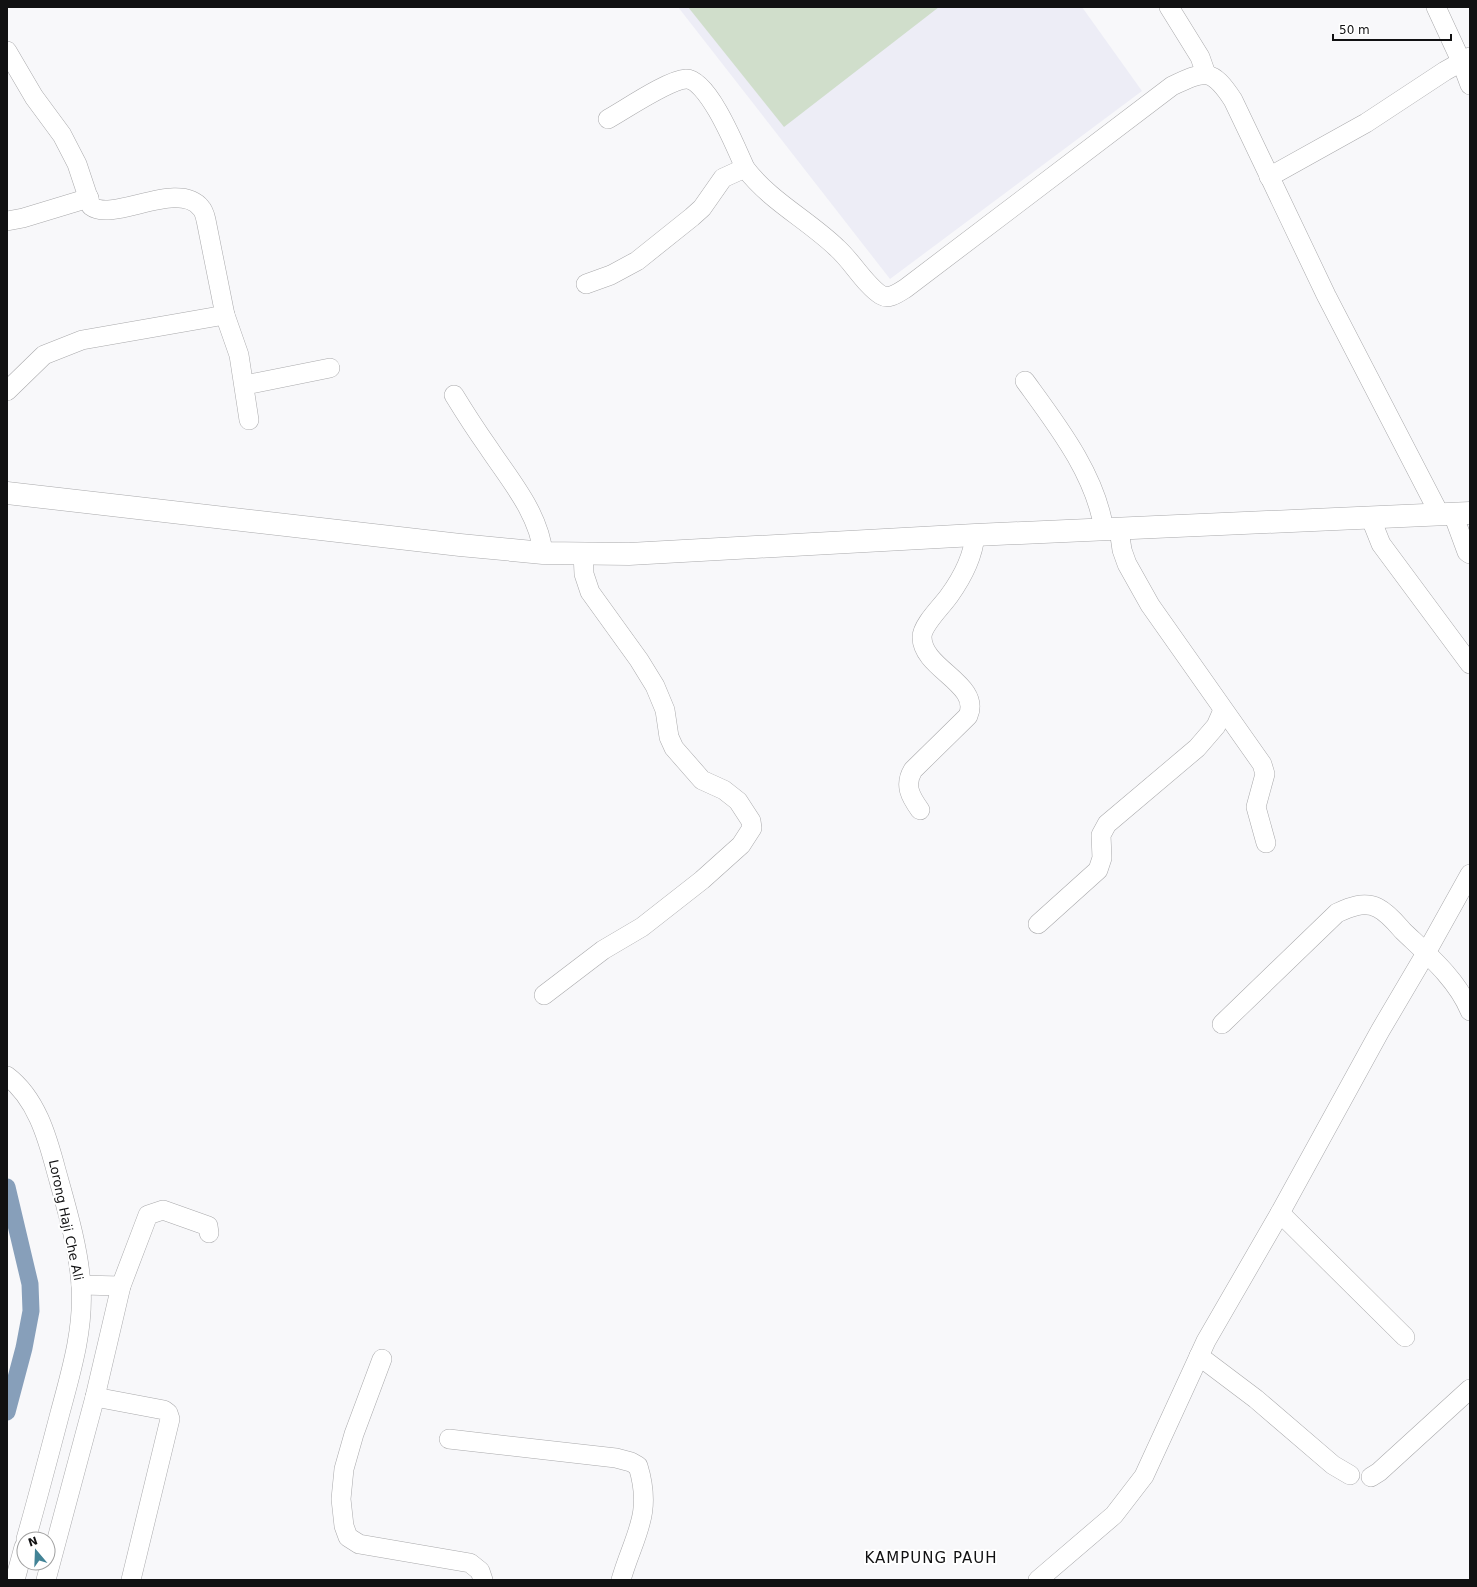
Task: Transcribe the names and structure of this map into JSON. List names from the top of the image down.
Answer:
{
  "streets": {
    "street": ["Lorong Haji Che Ali"]
  },
  "districts": ["KAMPUNG PAUH"],
  "scale_bar": "50 m",
  "north": "top"
}
